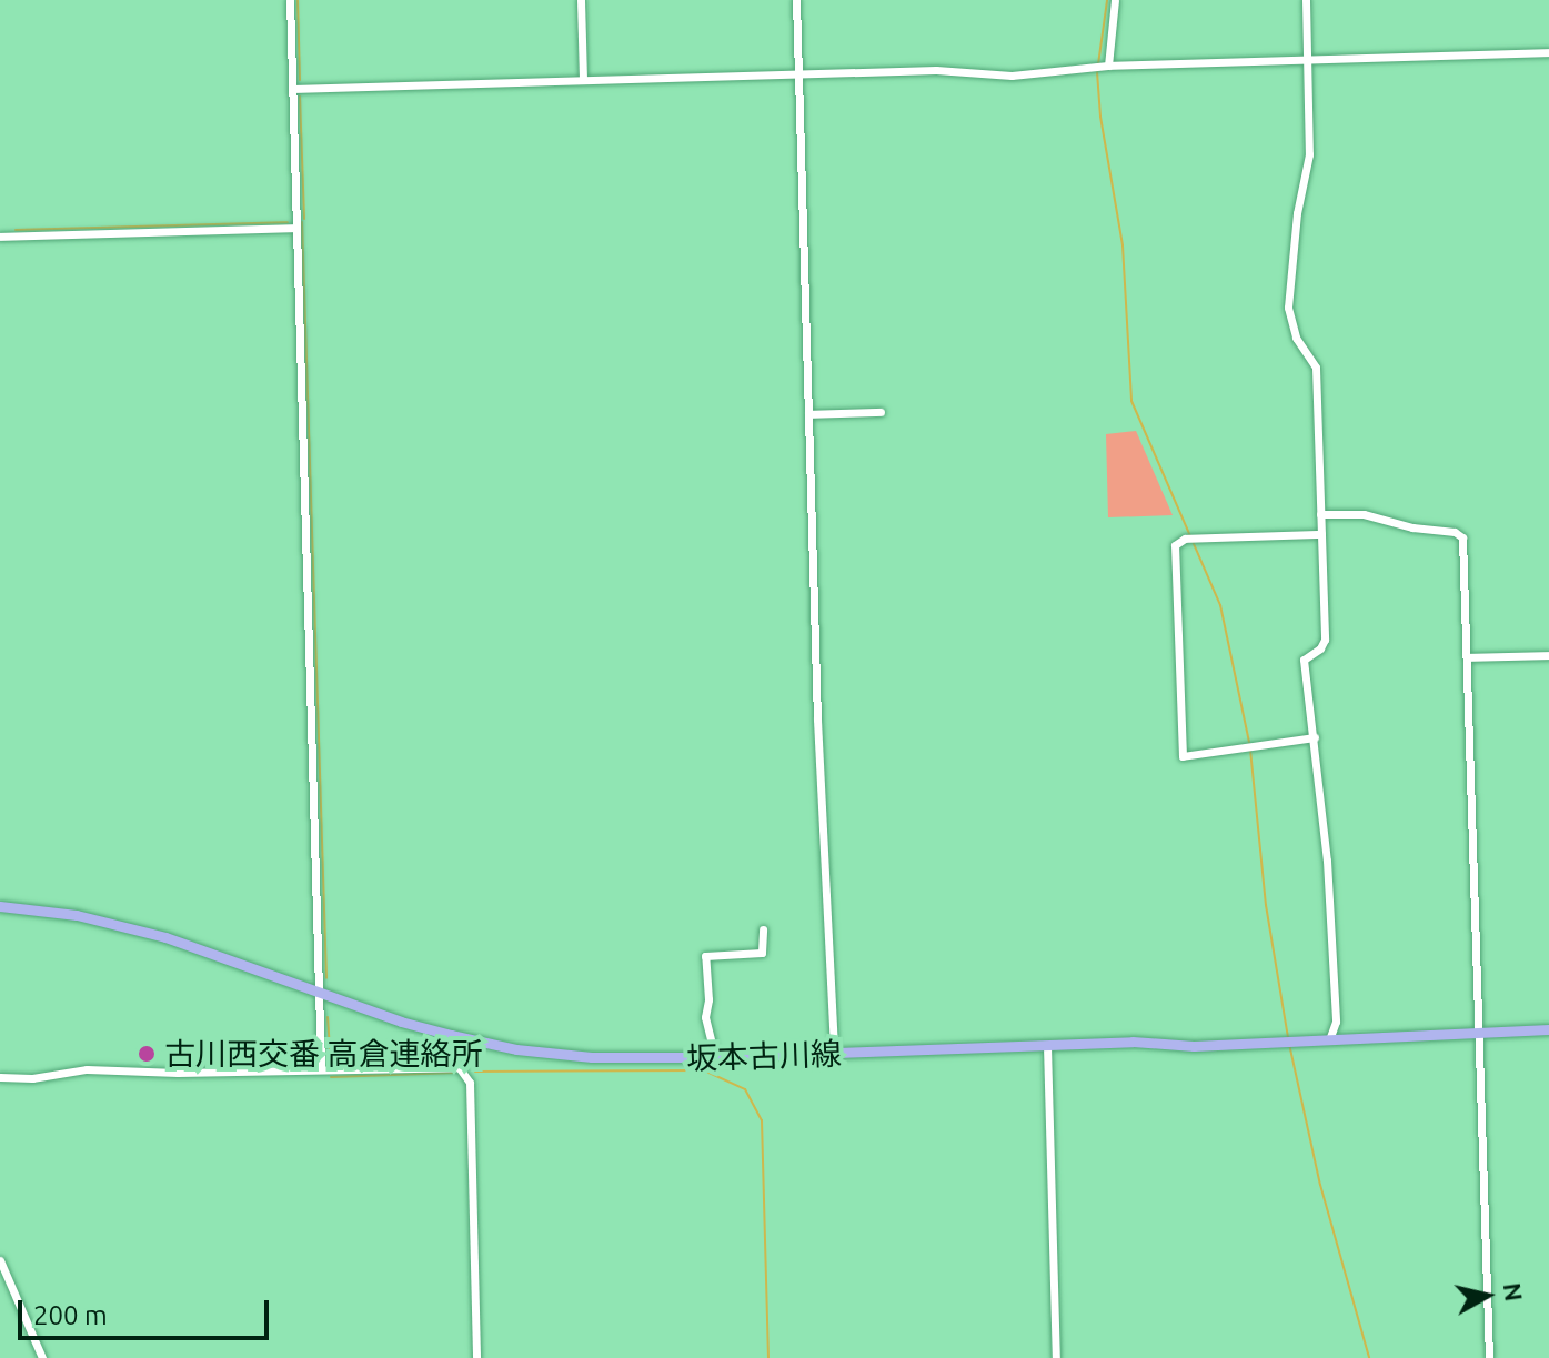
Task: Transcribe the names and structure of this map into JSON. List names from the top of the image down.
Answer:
{
  "streets": {
    "main road": ["坂本古川線"]
  },
  "places": ["古川西交番 高倉連絡所"],
  "scale_bar": "200 m",
  "north": "right"
}
